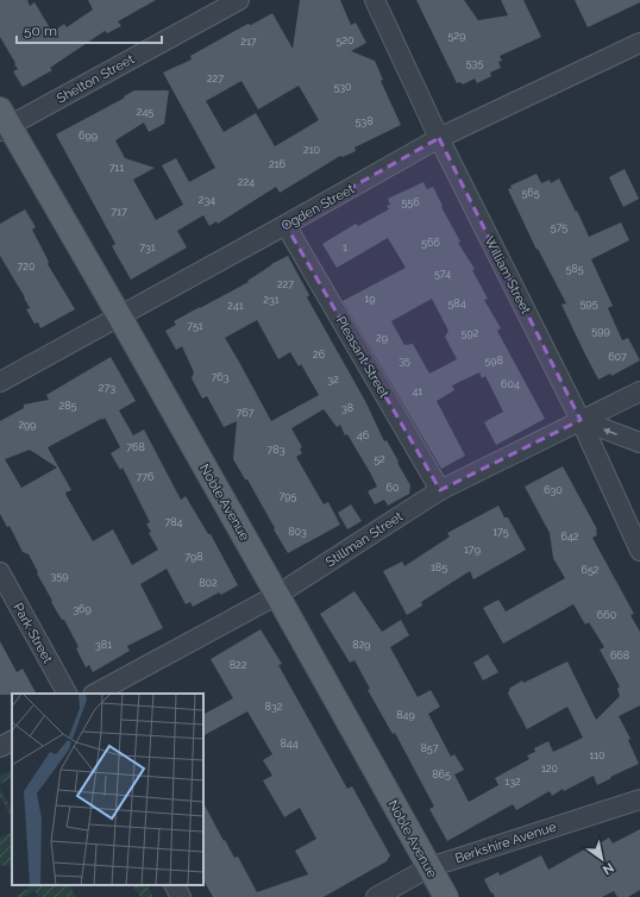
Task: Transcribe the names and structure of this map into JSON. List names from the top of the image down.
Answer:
{
  "streets": {
    "main road": ["Noble Avenue"],
    "street": [
      "Shelton Street",
      "Ogden Street",
      "William Street",
      "Pleasant Street",
      "Stillman Street",
      "Park Street",
      "Berkshire Avenue"
    ]
  },
  "crossings": [
    ["Shelton Street", "Noble Avenue"],
    ["Ogden Street", "William Street"],
    ["Ogden Street", "Pleasant Street"],
    ["Ogden Street", "Noble Avenue"],
    ["William Street", "Stillman Street"],
    ["Pleasant Street", "Stillman Street"],
    ["Noble Avenue", "Stillman Street"],
    ["Noble Avenue", "Berkshire Avenue"]
  ],
  "house_numbers": [
    "529",
    "520",
    "217",
    "535",
    "227",
    "530",
    "245",
    "538",
    "699",
    "210",
    "216",
    "711",
    "224",
    "565",
    "234",
    "556",
    "717",
    "575",
    "566",
    "731",
    "1",
    "720",
    "585",
    "574",
    "227",
    "19",
    "231",
    "584",
    "595",
    "241",
    "751",
    "599",
    "592",
    "29",
    "26",
    "607",
    "35",
    "598",
    "763",
    "32",
    "604",
    "273",
    "41",
    "285",
    "38",
    "767",
    "299",
    "46",
    "768",
    "783",
    "52",
    "776",
    "60",
    "630",
    "795",
    "784",
    "803",
    "175",
    "642",
    "179",
    "798",
    "185",
    "652",
    "359",
    "802",
    "369",
    "660",
    "381",
    "829",
    "668",
    "822",
    "832",
    "849",
    "844",
    "857",
    "110",
    "120",
    "865",
    "132"
  ],
  "scale_bar": "50 m",
  "north": "bottom right"
}
